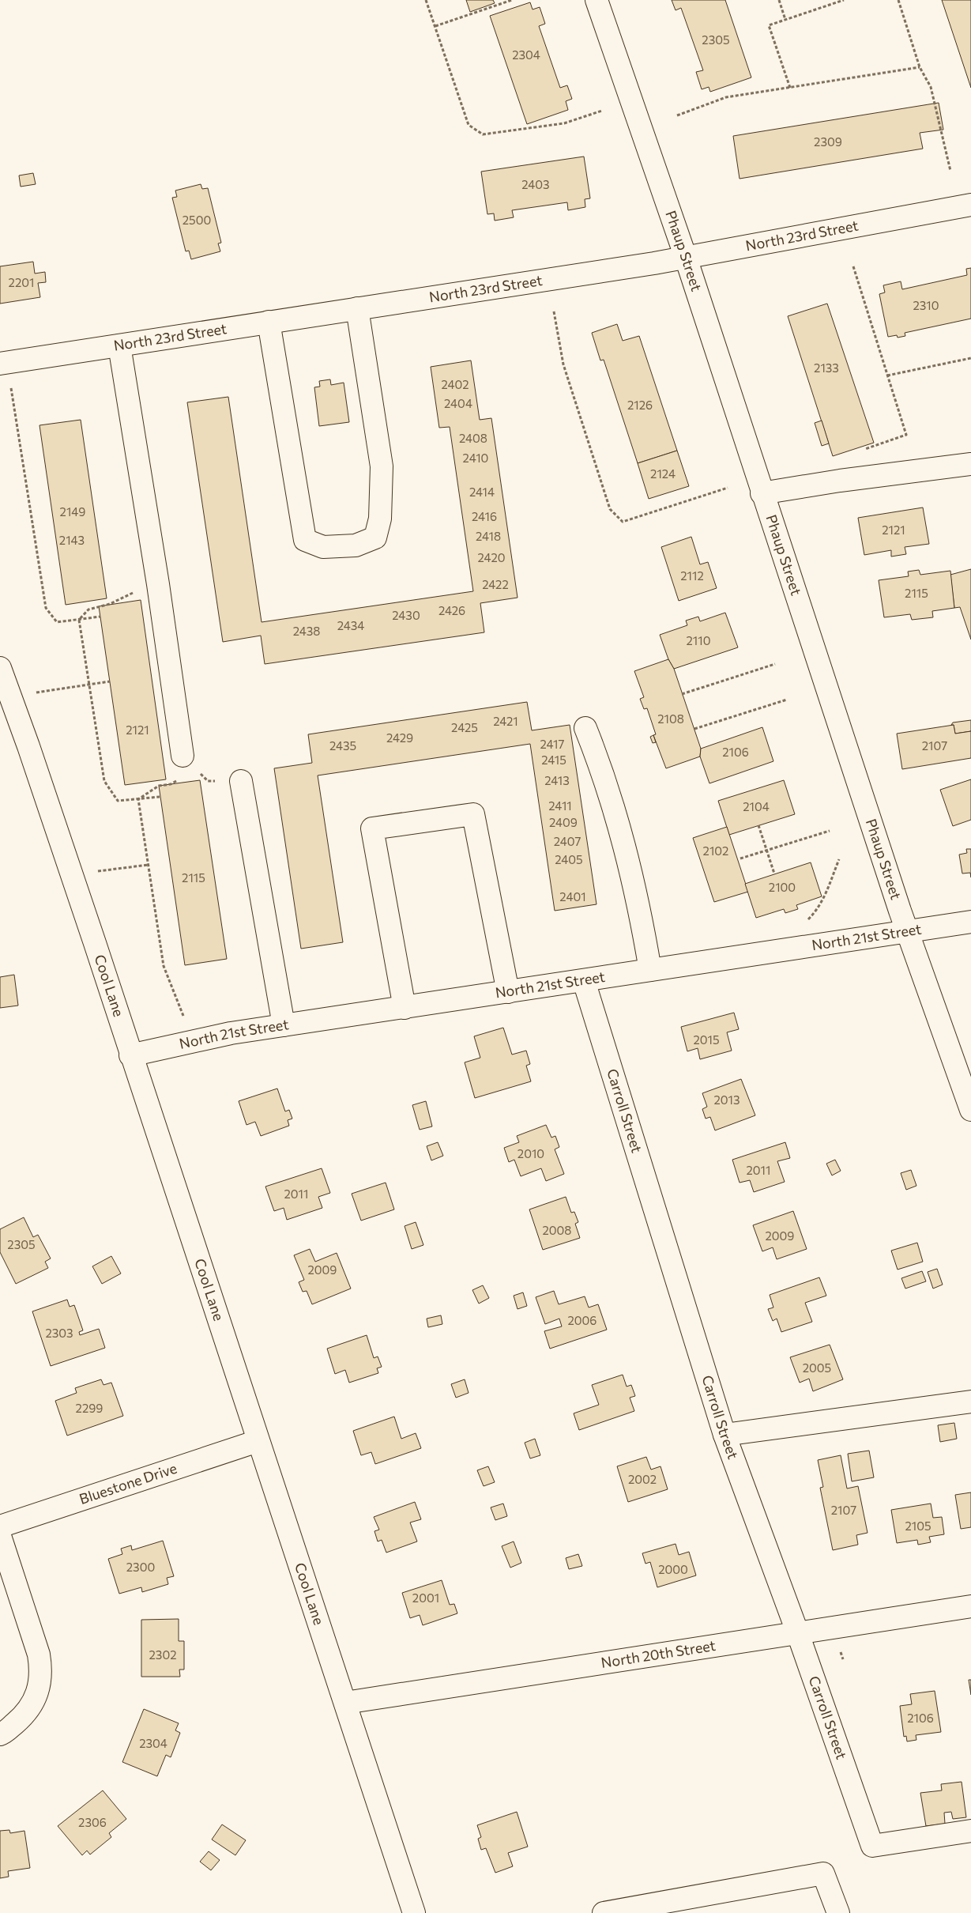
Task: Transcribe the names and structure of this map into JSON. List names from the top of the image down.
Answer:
{
  "streets": {
    "street": [
      "North 23rd Street",
      "Phaup Street",
      "North 21st Street",
      "Cool Lane",
      "Carroll Street",
      "Bluestone Drive",
      "North 20th Street"
    ]
  },
  "crossings": [
    ["North 23rd Street", "Phaup Street"],
    ["Phaup Street", "North 21st Street"],
    ["North 21st Street", "Cool Lane"],
    ["North 21st Street", "Carroll Street"],
    ["Cool Lane", "Bluestone Drive"],
    ["Cool Lane", "North 20th Street"],
    ["Carroll Street", "North 20th Street"]
  ],
  "house_numbers": [
    "2305",
    "2304",
    "2309",
    "2403",
    "2500",
    "2201",
    "2310",
    "2133",
    "2402",
    "2404",
    "2126",
    "2408",
    "2410",
    "2124",
    "2414",
    "2149",
    "2416",
    "2121",
    "2418",
    "2143",
    "2420",
    "2112",
    "2422",
    "2115",
    "2426",
    "2430",
    "2434",
    "2438",
    "2110",
    "2108",
    "2421",
    "2425",
    "2121",
    "2429",
    "2417",
    "2435",
    "2107",
    "2106",
    "2415",
    "2413",
    "2411",
    "2104",
    "2409",
    "2407",
    "2102",
    "2405",
    "2115",
    "2100",
    "2401",
    "2015",
    "2013",
    "2010",
    "2011",
    "2011",
    "2008",
    "2009",
    "2305",
    "2009",
    "2006",
    "2303",
    "2005",
    "2299",
    "2002",
    "2107",
    "2105",
    "2300",
    "2000",
    "2001",
    "2302",
    "2106",
    "2304",
    "2306"
  ]
}
